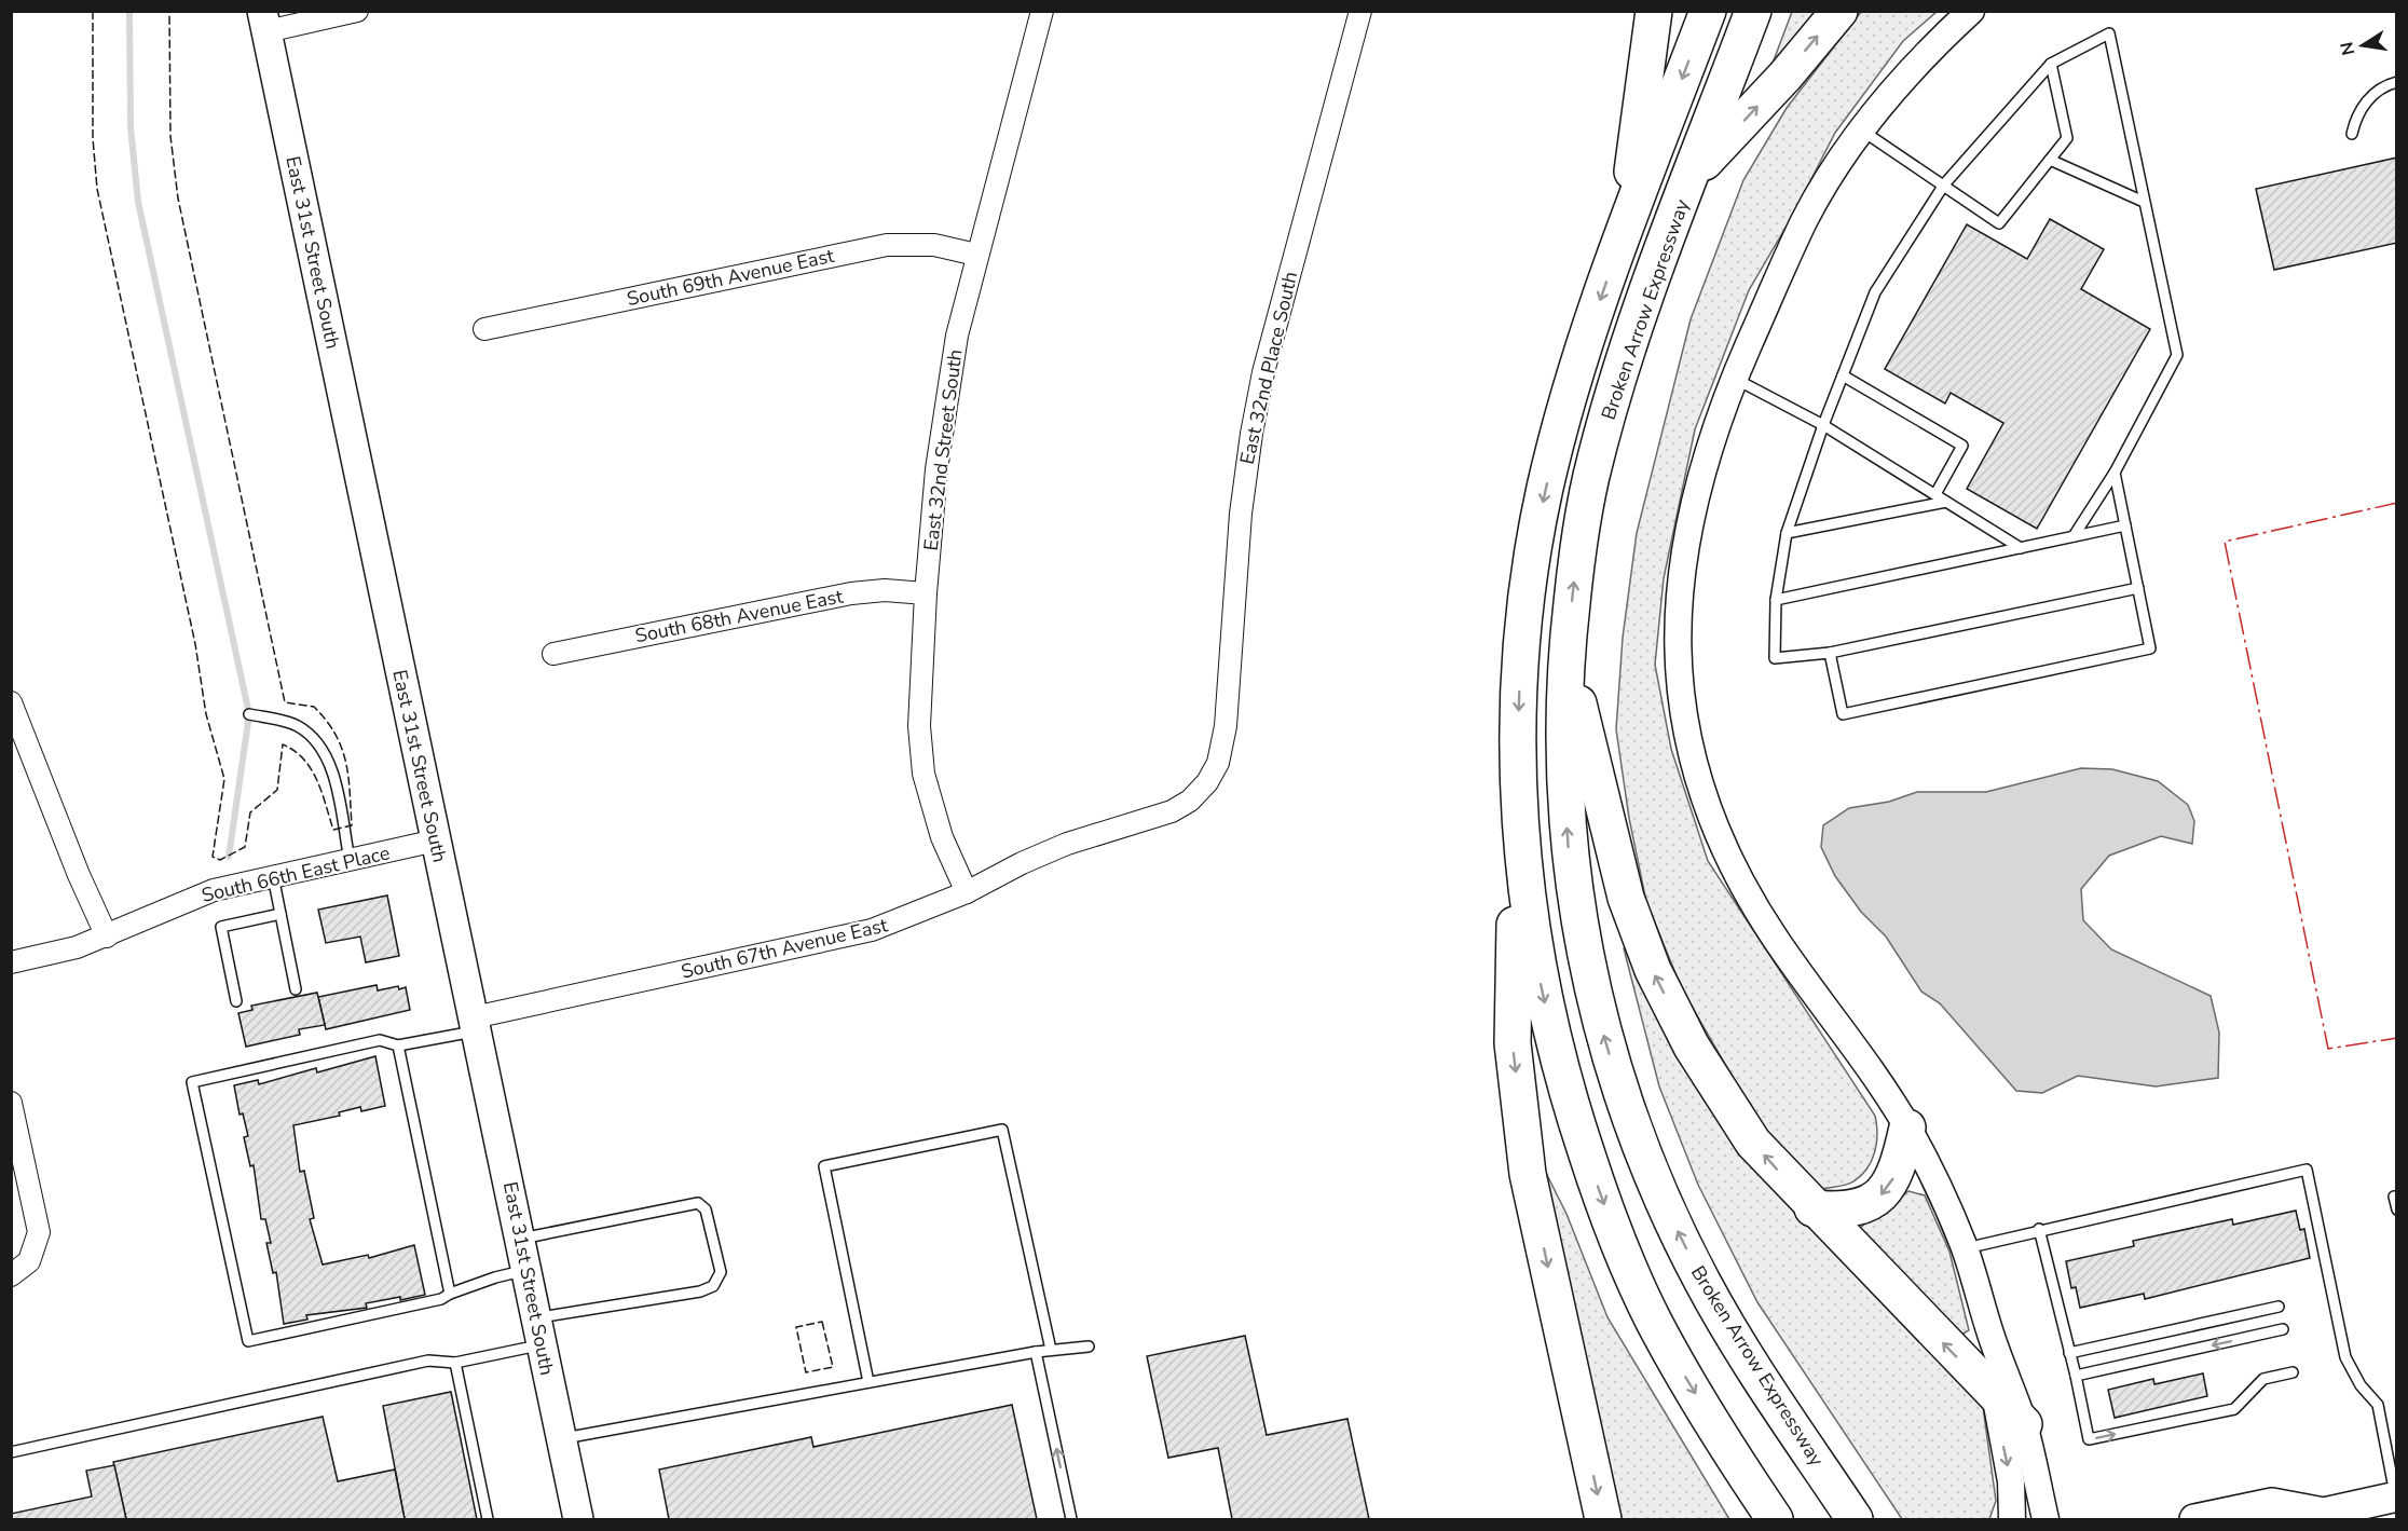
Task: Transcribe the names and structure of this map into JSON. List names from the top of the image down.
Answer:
{
  "streets": {
    "highway": ["Broken Arrow Expressway"],
    "main road": ["East 31st Street South"],
    "street": [
      "South 69th Avenue East",
      "East 32nd Place South",
      "East 32nd Street South",
      "South 68th Avenue East",
      "South 66th East Place",
      "South 67th Avenue East"
    ]
  },
  "crossings": [
    ["East 31st Street South", "South 66th East Place"],
    ["East 31st Street South", "South 67th Avenue East"],
    ["South 69th Avenue East", "East 32nd Street South"],
    ["East 32nd Place South", "South 67th Avenue East"],
    ["East 32nd Street South", "South 68th Avenue East"],
    ["East 32nd Street South", "South 67th Avenue East"]
  ],
  "north": "left"
}
